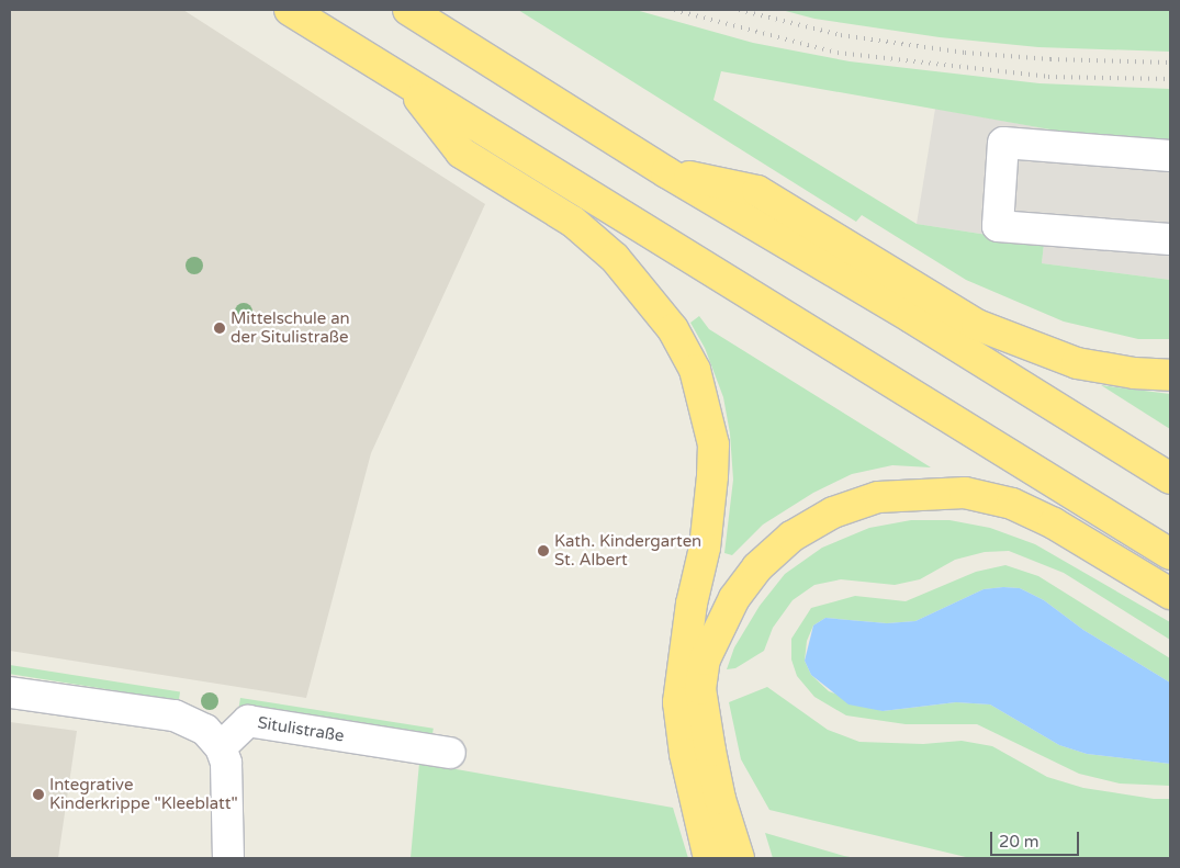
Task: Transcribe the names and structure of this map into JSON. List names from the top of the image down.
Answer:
{
  "streets": {
    "street": ["Situlistraße"]
  },
  "places": ["Mittelschule an der Situlistraße", "Kath. Kindergarten St. Albert", "Integrative Kinderkrippe \"Kleeblatt\""],
  "scale_bar": "20 m"
}
